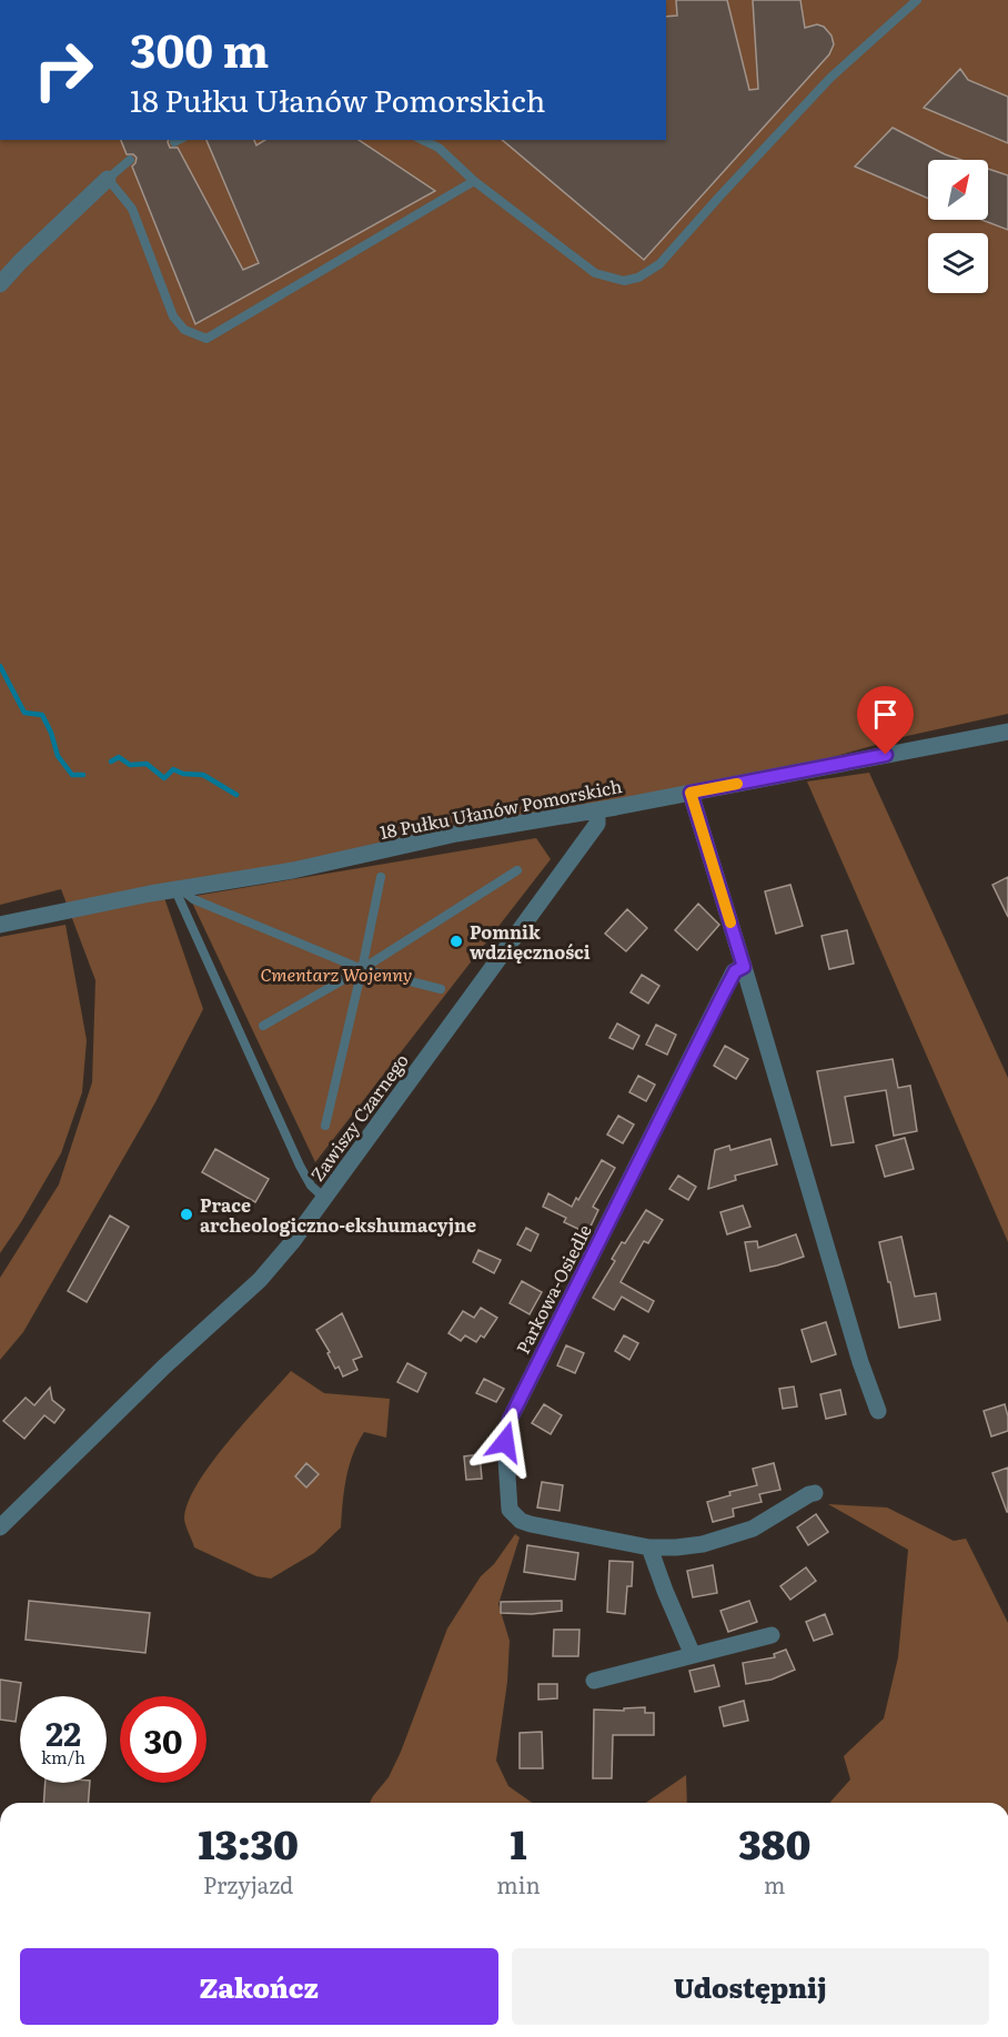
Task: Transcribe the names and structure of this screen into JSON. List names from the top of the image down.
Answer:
{
  "streets": {
    "street": ["18 Pułku Ułanów Pomorskich", "Zawiszy Czarnego", "Parkowa-Osiedle"]
  },
  "crossings": [
    ["18 Pułku Ułanów Pomorskich", "Zawiszy Czarnego"]
  ],
  "parks": ["Cmentarz Wojenny"],
  "places": ["Pomnik wdzięczności", "Prace archeologiczno-ekshumacyjne"],
  "north": "top right",
  "page": {
    "turn": ["300 m", "18 Pułku Ułanów Pomorskich"],
    "speed": "22 km/h",
    "limit": "30",
    "eta": [
      "13:30",
      "Przyjazd",
      "1",
      "min",
      "380",
      "m"
    ],
    "buttons": ["Zakończ", "Udostępnij"]
  }
}
